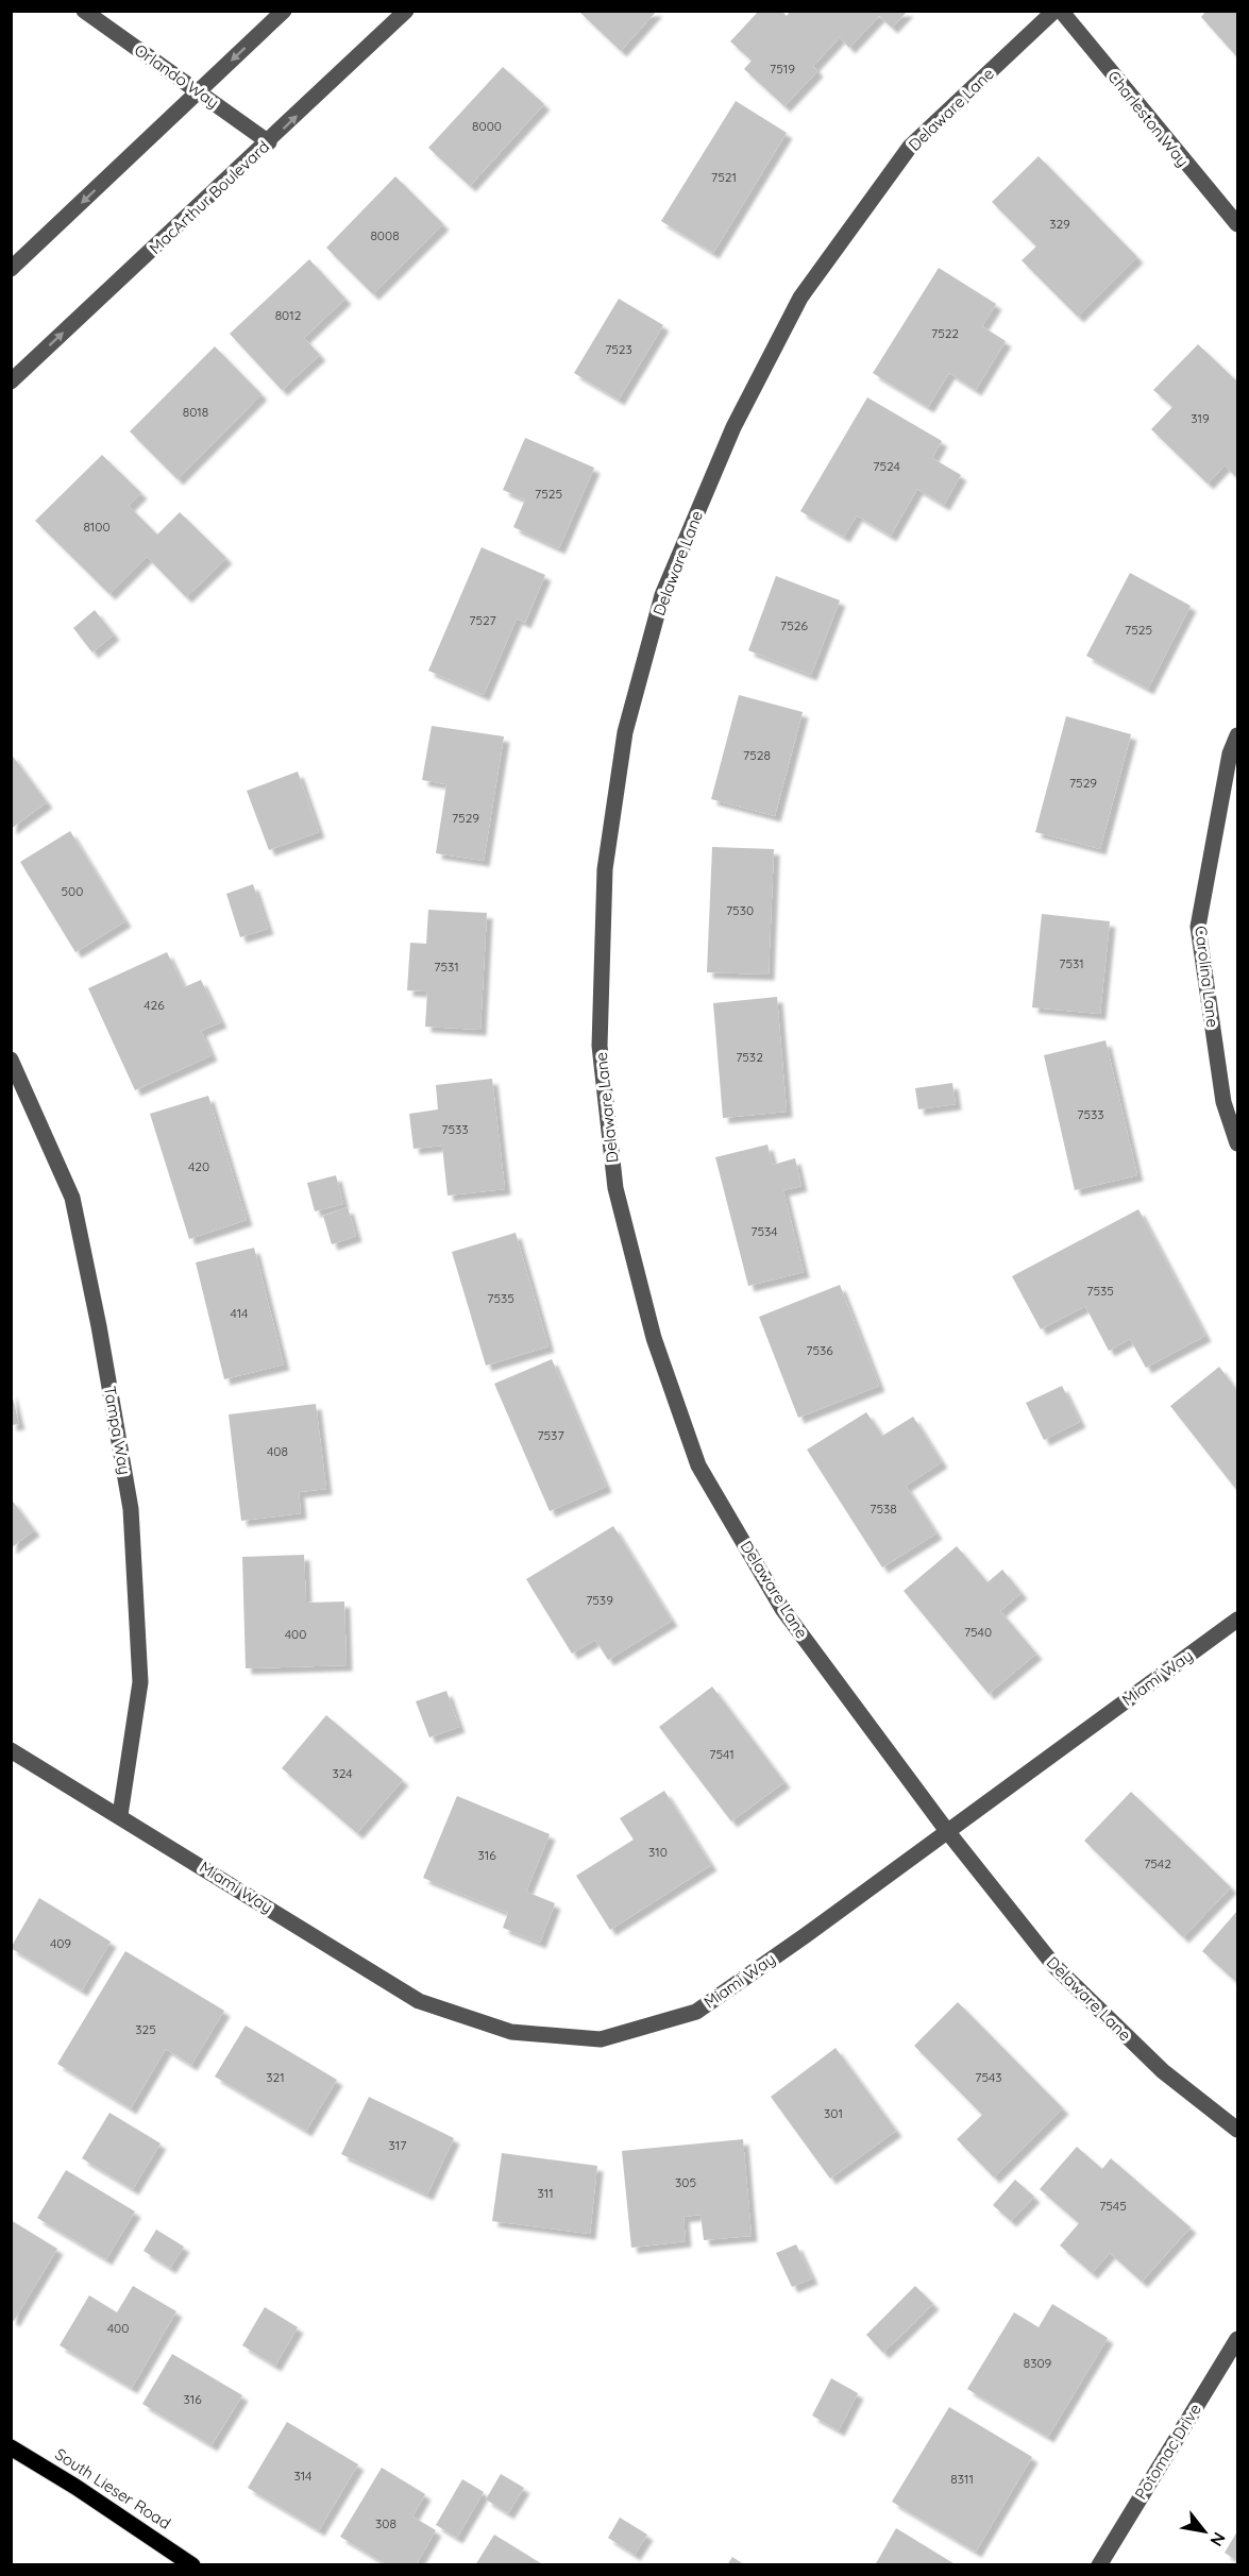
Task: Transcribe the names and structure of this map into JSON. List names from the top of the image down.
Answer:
{
  "streets": {
    "main road": ["South Lieser Road"],
    "street": [
      "Orlando Way",
      "Delaware Lane",
      "Charleston Way",
      "MacArthur Boulevard",
      "Carolina Lane",
      "Tampa Way",
      "Miami Way",
      "Potomac Drive"
    ]
  },
  "crossings": [
    ["Orlando Way", "MacArthur Boulevard"],
    ["Delaware Lane", "Miami Way"],
    ["Tampa Way", "Miami Way"]
  ],
  "house_numbers": [
    "7519",
    "8000",
    "7521",
    "329",
    "8008",
    "8012",
    "7522",
    "7523",
    "8018",
    "319",
    "7524",
    "7525",
    "8100",
    "7527",
    "7526",
    "7525",
    "7528",
    "7529",
    "7529",
    "500",
    "7530",
    "7531",
    "7531",
    "426",
    "7532",
    "7533",
    "7533",
    "420",
    "7534",
    "7535",
    "7535",
    "414",
    "7536",
    "7537",
    "408",
    "7538",
    "7539",
    "7540",
    "400",
    "7541",
    "324",
    "310",
    "316",
    "7542",
    "409",
    "325",
    "321",
    "7543",
    "301",
    "317",
    "305",
    "311",
    "7545",
    "400",
    "8309",
    "316",
    "314",
    "8311",
    "308"
  ],
  "north": "bottom right"
}
